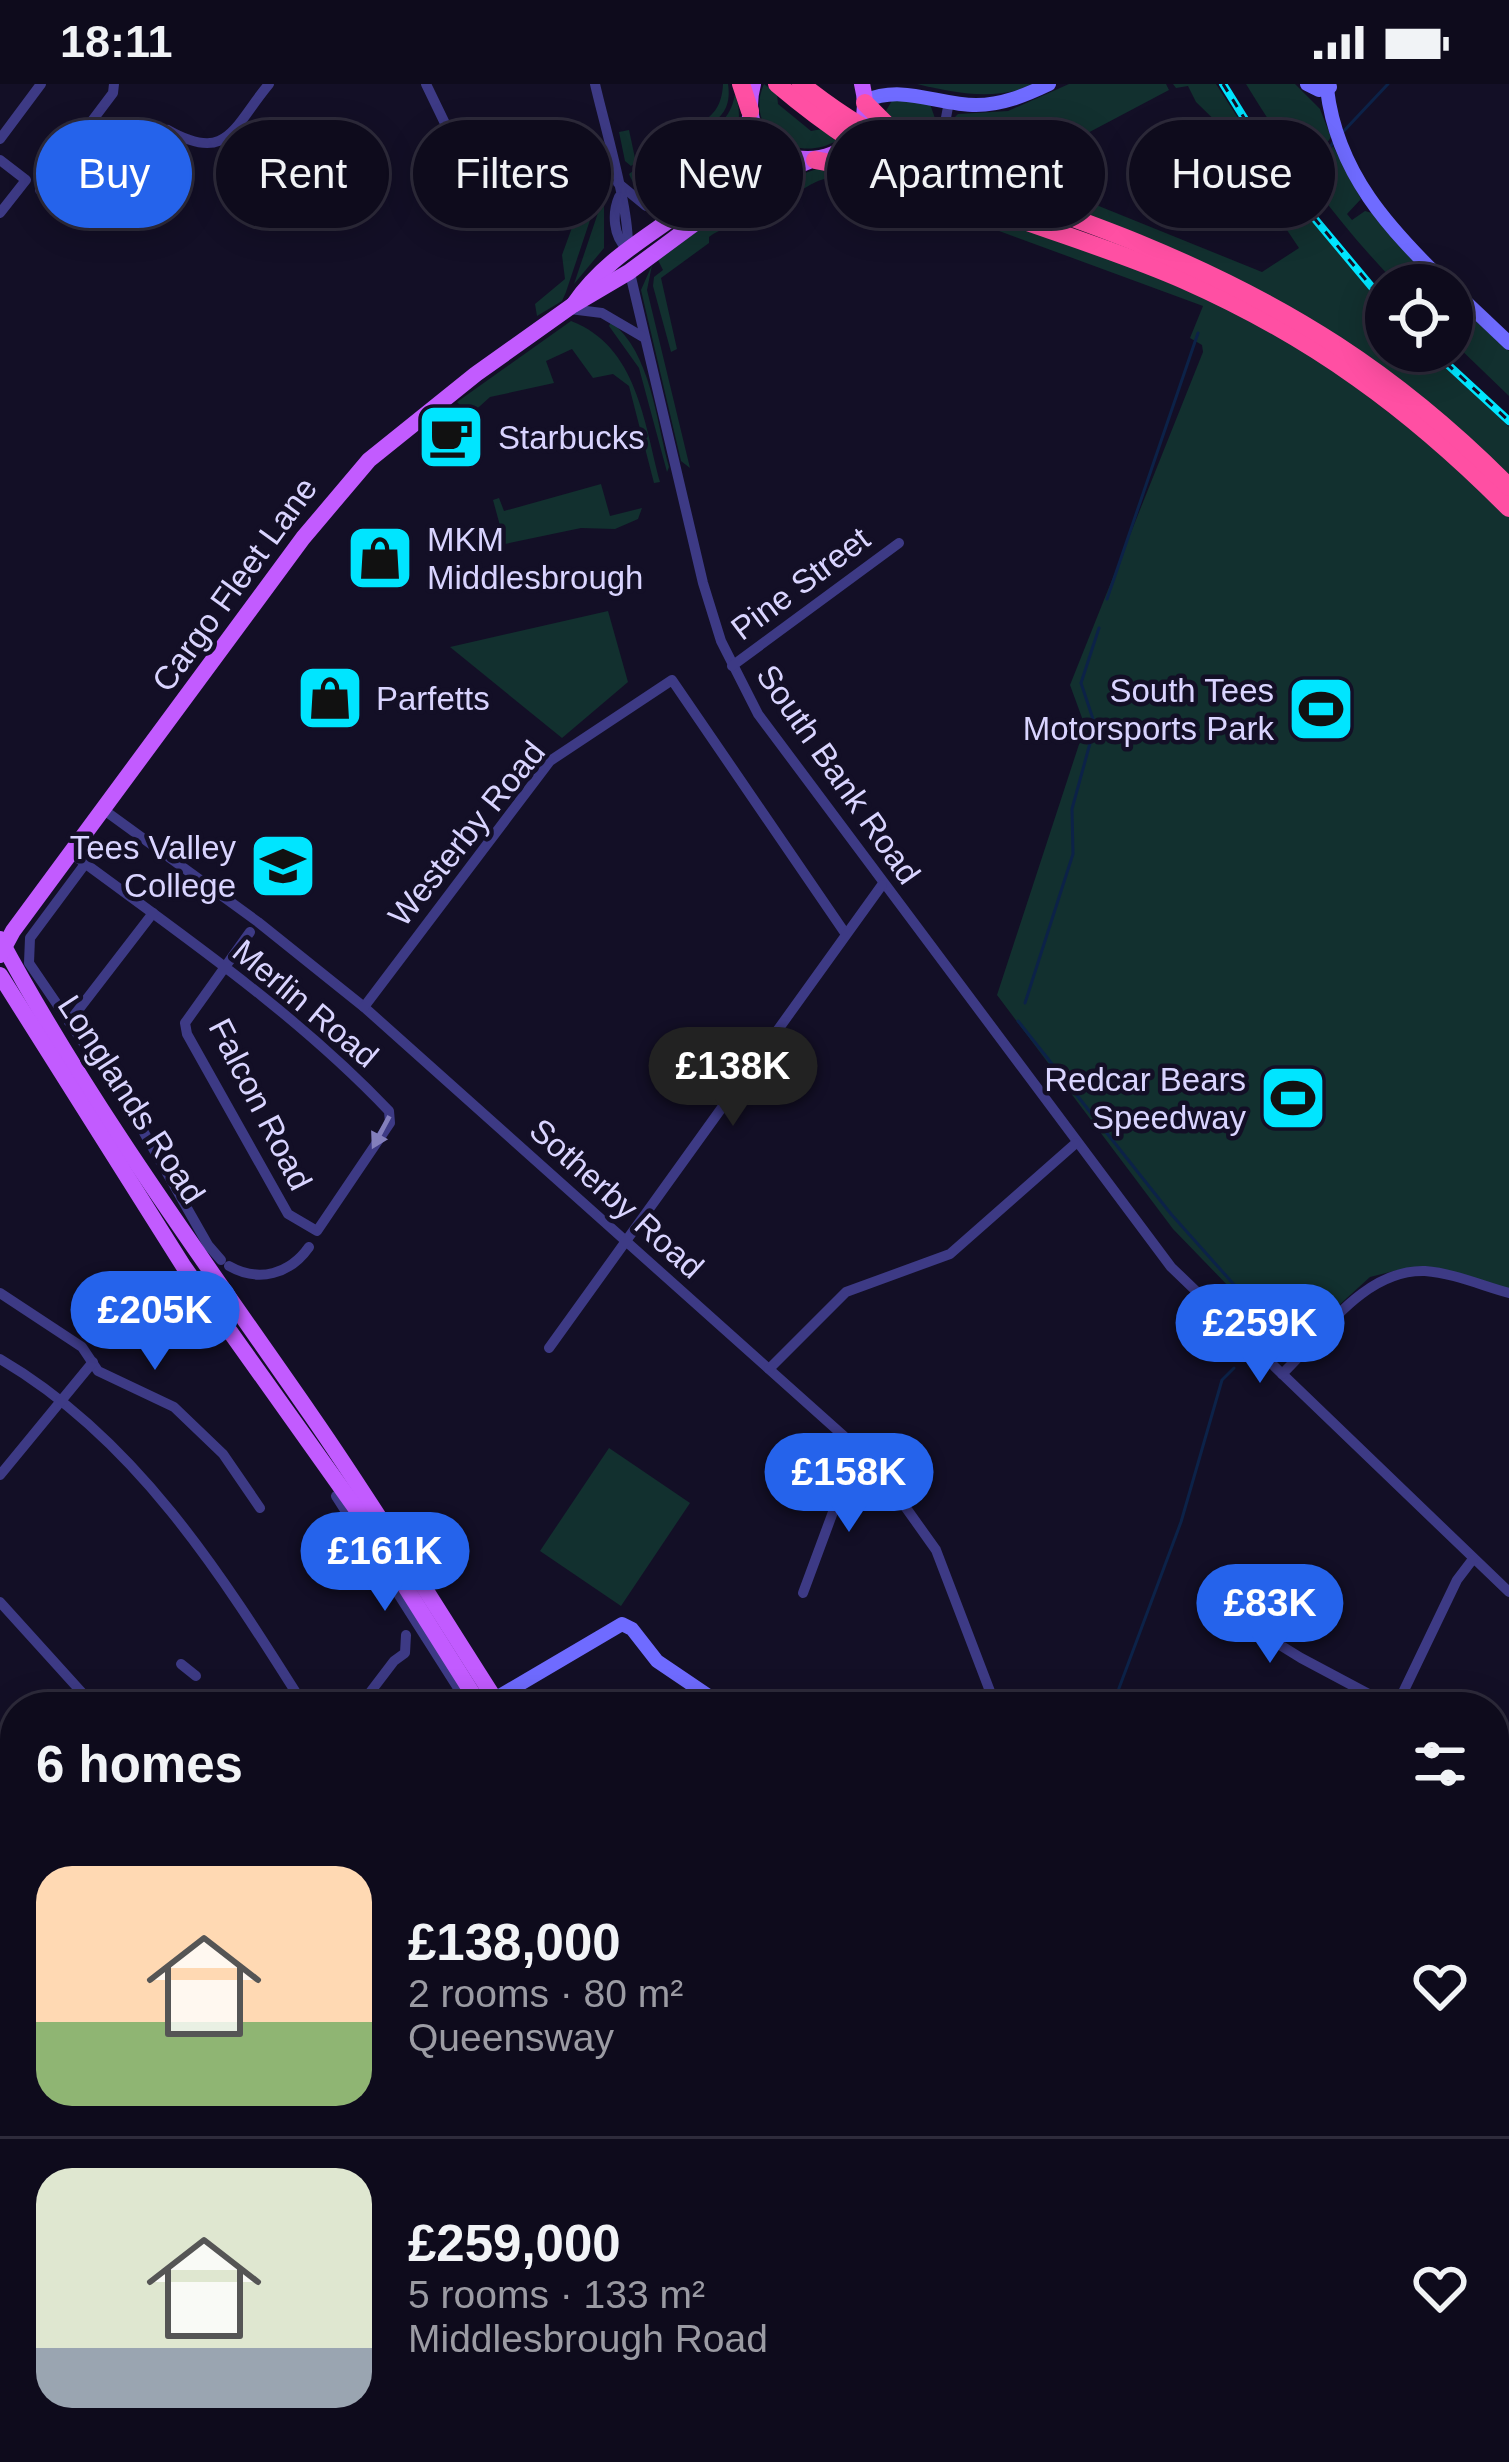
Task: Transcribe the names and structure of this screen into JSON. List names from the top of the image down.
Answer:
{
  "streets": {
    "main road": ["Cargo Fleet Lane", "Longlands Road"],
    "street": [
      "Pine Street",
      "South Bank Road",
      "Westerby Road",
      "Merlin Road",
      "Falcon Road",
      "Sotherby Road"
    ]
  },
  "crossings": [
    ["Pine Street", "South Bank Road"],
    ["Cargo Fleet Lane", "South Bank Road"],
    ["Cargo Fleet Lane", "Merlin Road"],
    ["Cargo Fleet Lane", "Longlands Road"],
    ["Cargo Fleet Lane", "Sotherby Road"],
    ["Westerby Road", "Sotherby Road"],
    ["Merlin Road", "Falcon Road"]
  ],
  "places": {
    "cafe": ["Starbucks"],
    "shop": ["MKM Middlesbrough", "Parfetts"],
    "sports": ["South Tees Motorsports Park", "Redcar Bears Speedway"],
    "school or university": ["Tees Valley College"]
  },
  "page": {
    "status": "18:11",
    "chip": [
      "Buy",
      "Rent",
      "Filters",
      "New",
      "Apartment",
      "House"
    ],
    "price": [
      "£138K",
      "£205K",
      "£259K",
      "£158K",
      "£161K",
      "£83K"
    ],
    "heading": "6 homes",
    "list": [
      {
        "name": "£138,000",
        "note": "2 rooms · 80 m² · Queensway"
      },
      {
        "name": "£259,000",
        "note": "5 rooms · 133 m² · Middlesbrough Road"
      }
    ]
  }
}
